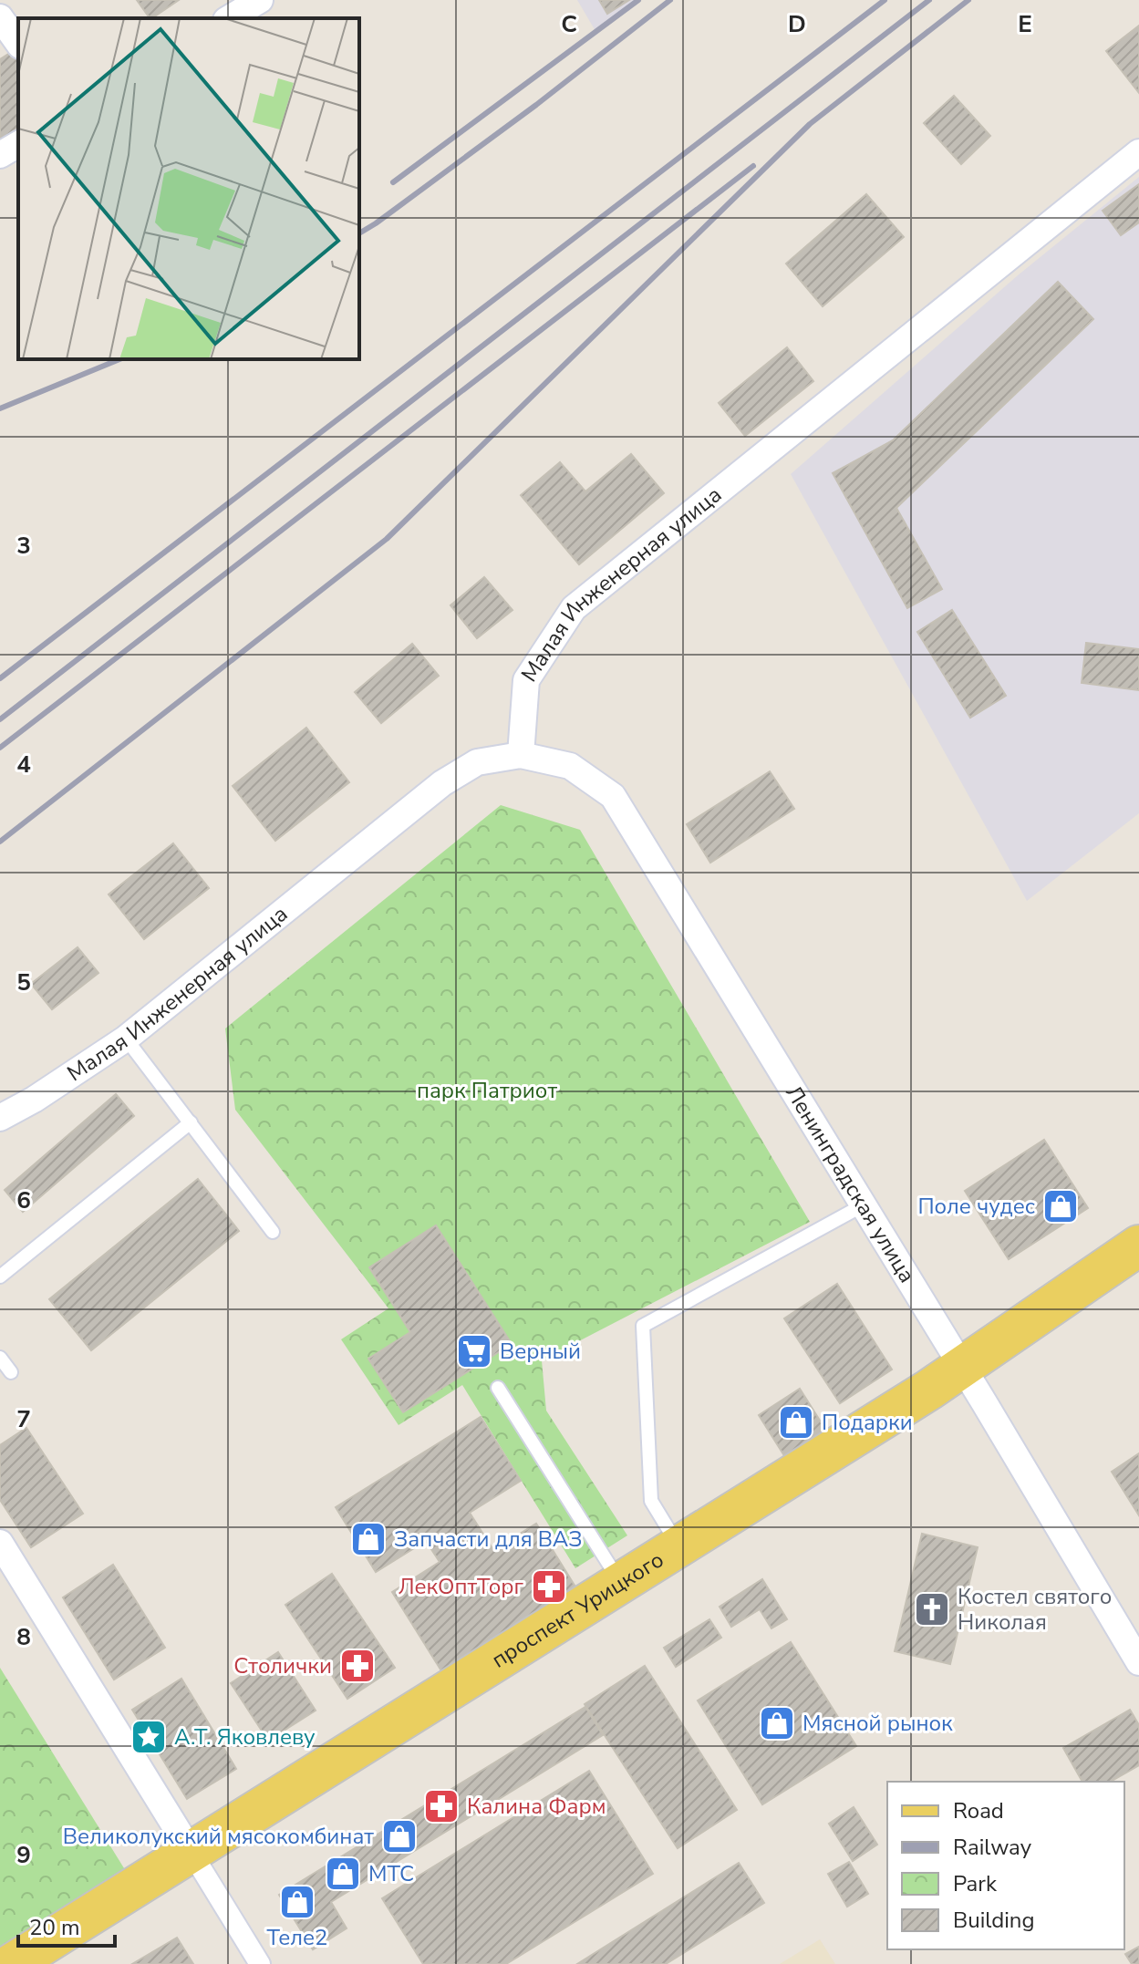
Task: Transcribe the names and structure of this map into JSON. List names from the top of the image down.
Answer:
{
  "streets": {
    "main road": ["проспект Урицкого"],
    "street": ["Малая Инженерная улица", "Ленинградская улица"]
  },
  "crossings": [
    ["Малая Инженерная улица", "Ленинградская улица"],
    ["Ленинградская улица", "проспект Урицкого"]
  ],
  "parks": ["парк Патриот"],
  "places": {
    "shop": [
      "Поле чудес",
      "Подарки",
      "Запчасти для ВАЗ",
      "Мясной рынок",
      "Великолукский мясокомбинат",
      "МТС",
      "Теле2"
    ],
    "supermarket": ["Верный"],
    "pharmacy": ["ЛекОптТорг", "Столички", "Калина Фарм"],
    "church": ["Костел святого Николая"],
    "place": ["А.Т. Яковлеву"]
  },
  "legend": [
    "Road",
    "Railway",
    "Park",
    "Building"
  ],
  "scale_bar": "20 m",
  "grid": {
    "columns": ["C", "D", "E"],
    "rows": [
      "3",
      "4",
      "5",
      "6",
      "7",
      "8",
      "9"
    ]
  }
}
